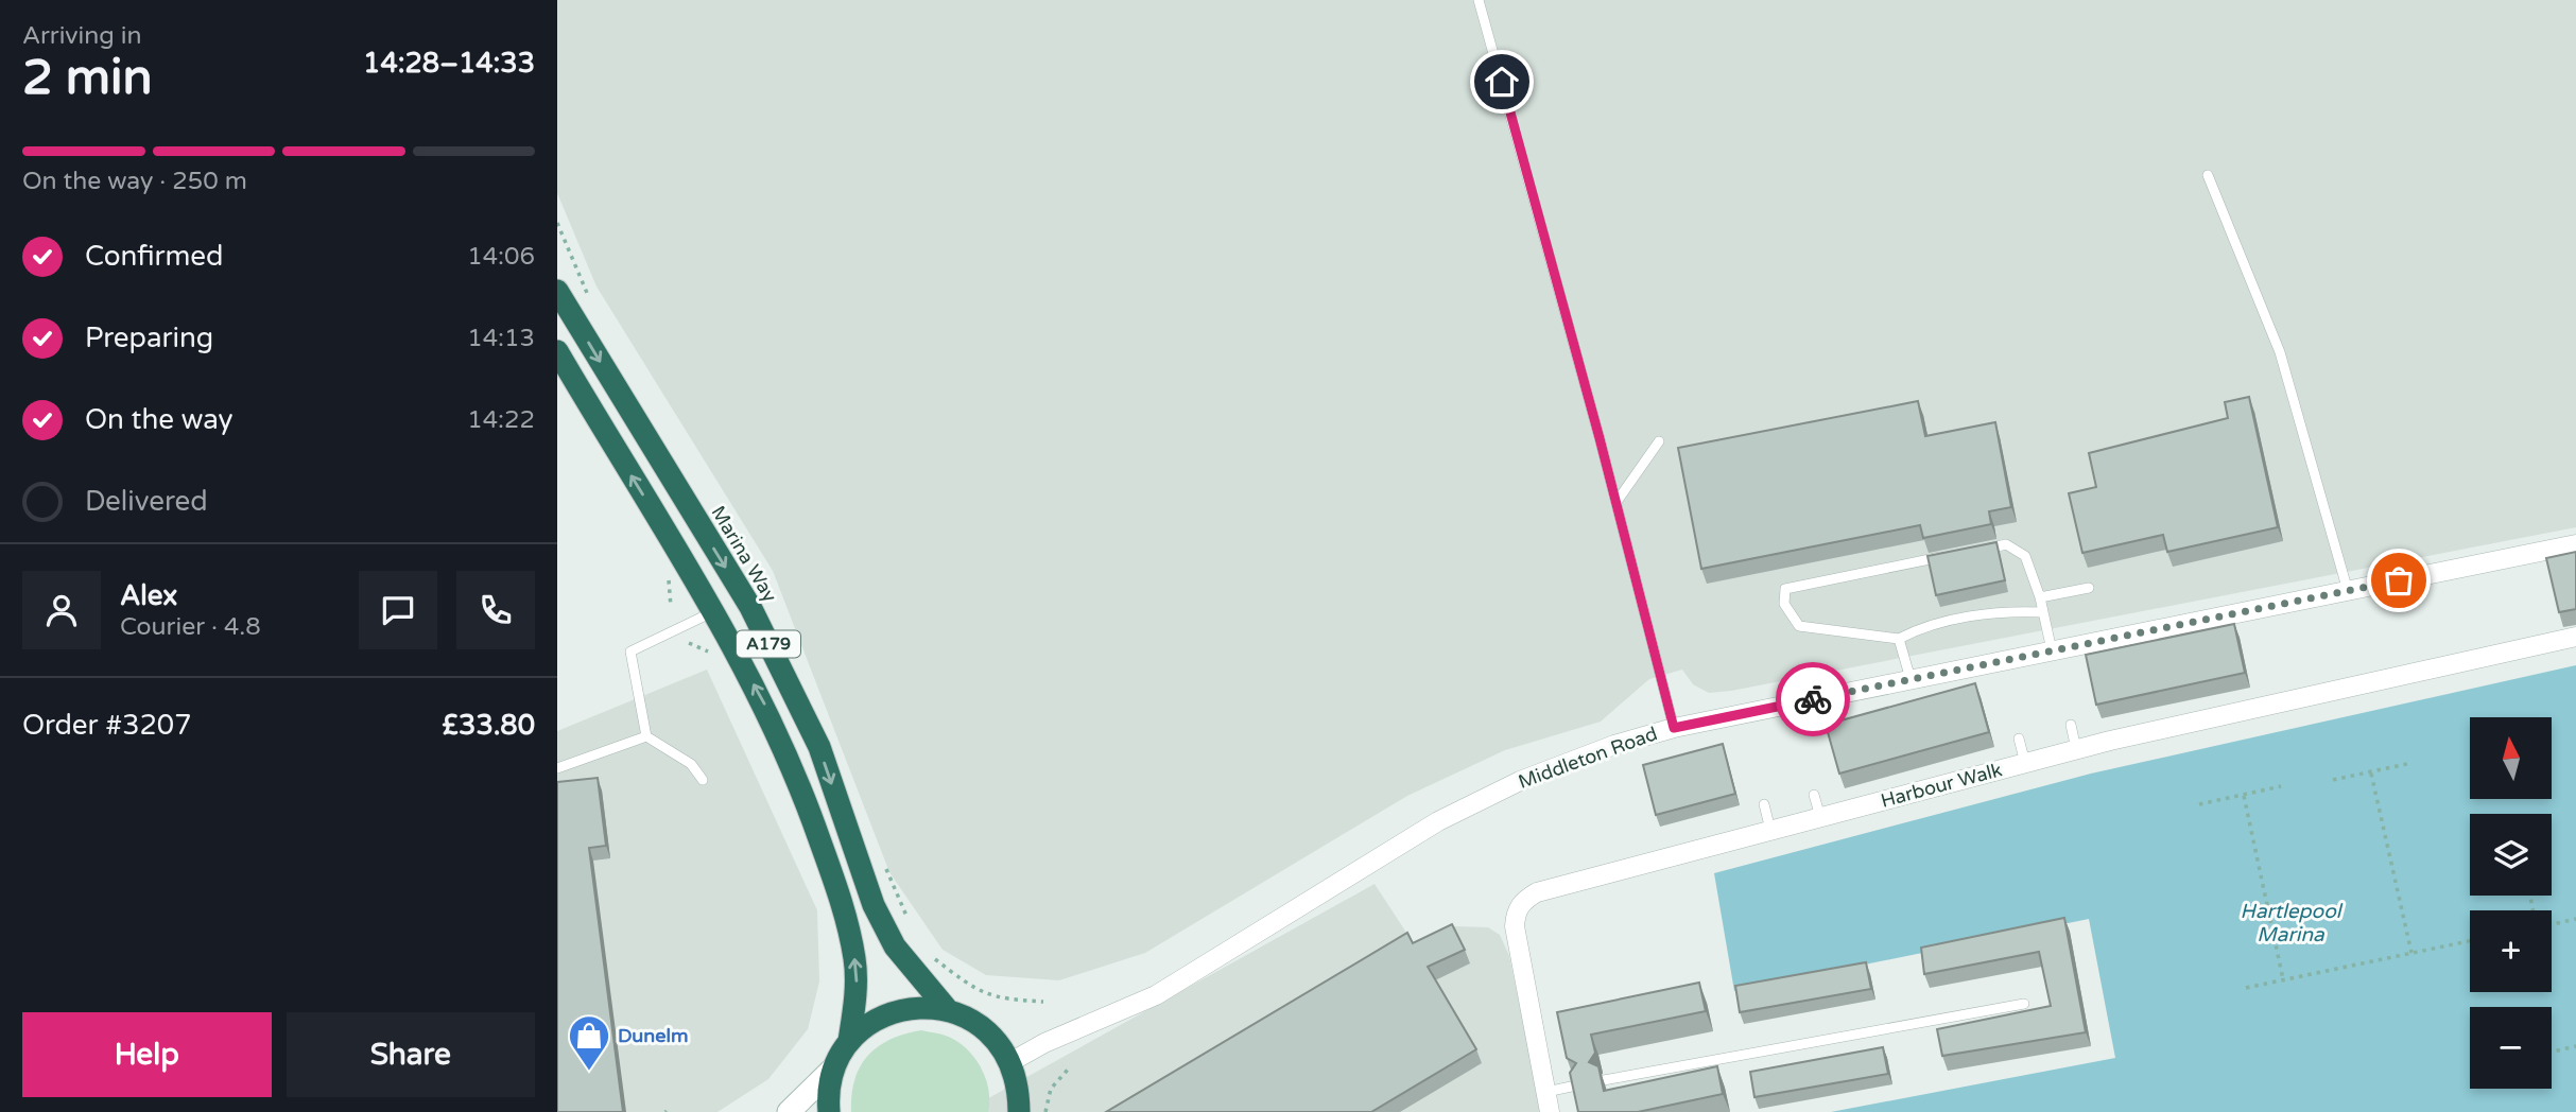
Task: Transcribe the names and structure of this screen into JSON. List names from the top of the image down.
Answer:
{
  "streets": {
    "highway": ["Marina Way", "A179"],
    "street": ["Middleton Road", "Harbour Walk"]
  },
  "crossings": [
    ["Marina Way", "A179"],
    ["A179", "Middleton Road"]
  ],
  "water": ["Hartlepool Marina"],
  "places": {
    "shop": ["Dunelm"]
  },
  "north": "top",
  "page": {
    "heading": ["2 min", "Arriving in", "14:28–14:33"],
    "panel": [
      "Alex",
      "Courier · 4.8",
      "Order #3207",
      "£33.80"
    ],
    "bar": "On the way · 250 m",
    "list": [
      ["Confirmed", "14:06"],
      ["Preparing", "14:13"],
      ["On the way", "14:22"],
      "Delivered"
    ],
    "map_buttons": ["+", "−"],
    "buttons": ["Help", "Share"]
  }
}
